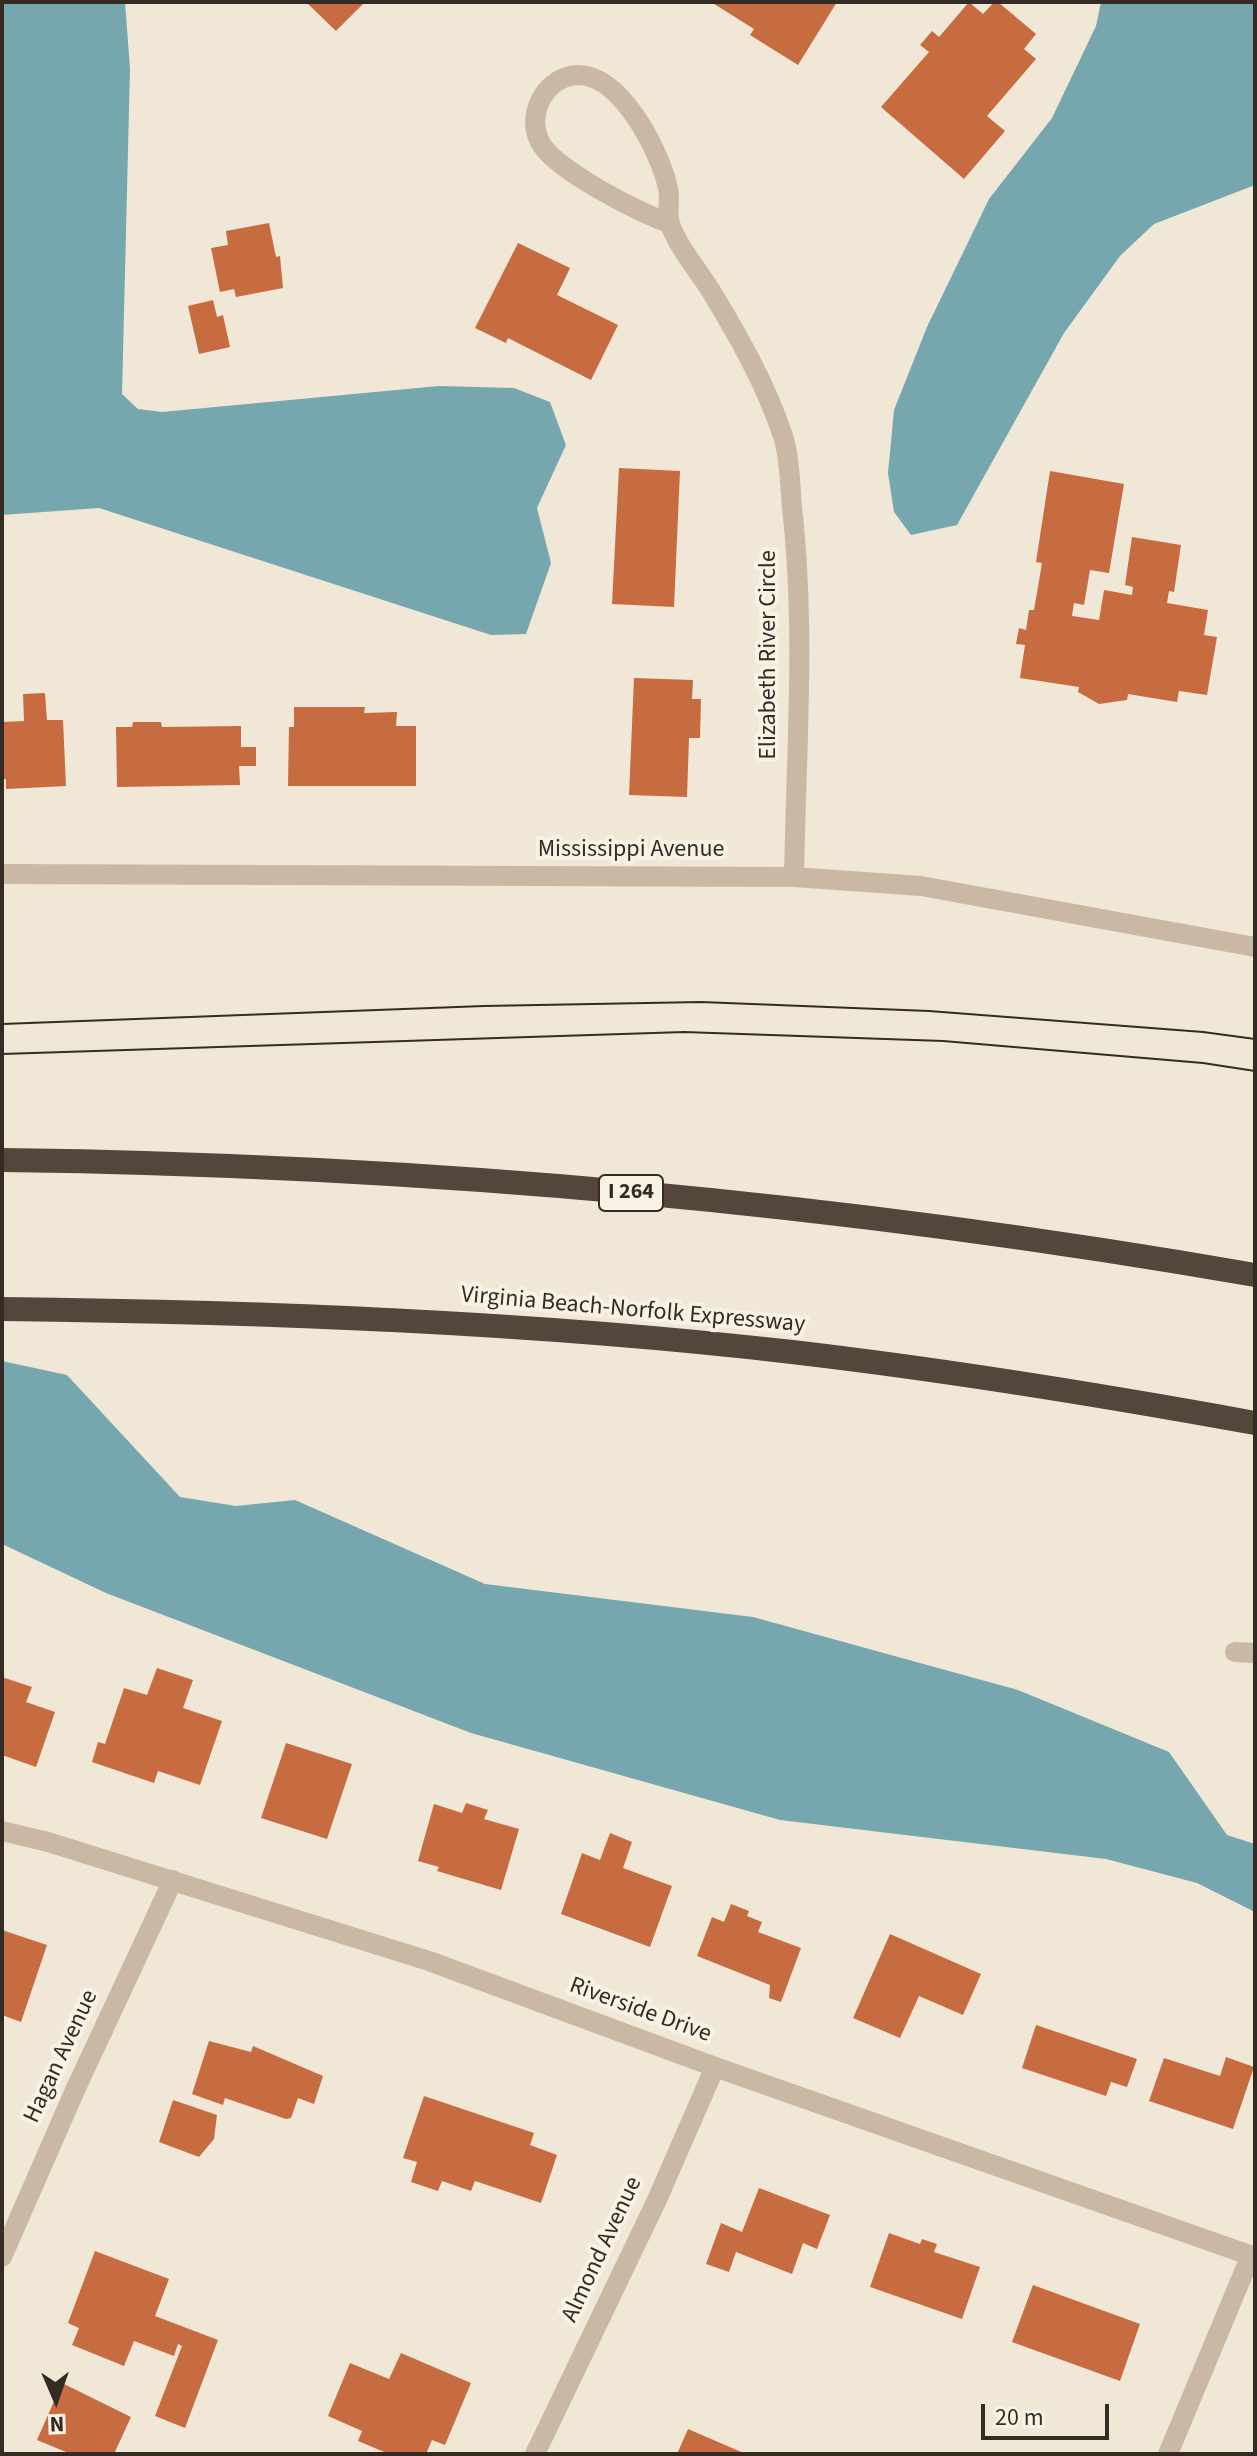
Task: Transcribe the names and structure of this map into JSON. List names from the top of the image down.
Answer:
{
  "streets": {
    "highway": ["I 264", "Virginia Beach-Norfolk Expressway"],
    "street": [
      "Elizabeth River Circle",
      "Mississippi Avenue",
      "Riverside Drive",
      "Hagan Avenue",
      "Almond Avenue"
    ]
  },
  "crossings": [
    ["Elizabeth River Circle", "Mississippi Avenue"],
    ["Riverside Drive", "Hagan Avenue"],
    ["Riverside Drive", "Almond Avenue"]
  ],
  "scale_bar": "20 m",
  "north": "bottom"
}
